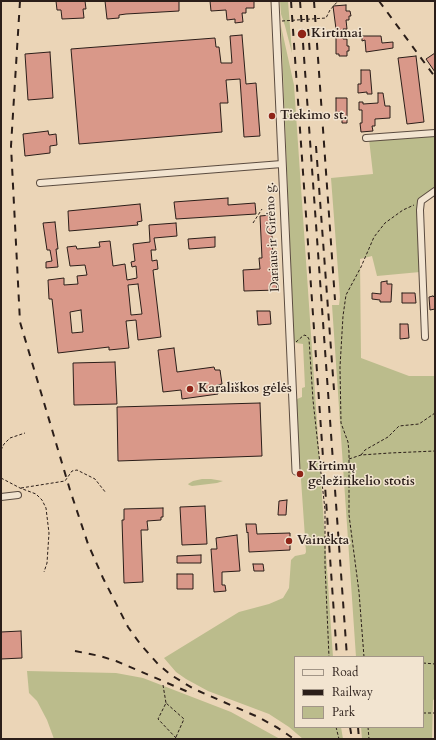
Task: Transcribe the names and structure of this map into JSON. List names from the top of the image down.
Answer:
{
  "streets": {
    "street": ["Dariaus ir Girėno g."]
  },
  "places": [
    "Kirtimai",
    "Tiekimo st.",
    "Karališkos gėlės",
    "Kirtimų geležinkelio stotis",
    "Vainekta"
  ],
  "legend": ["Road", "Railway", "Park"]
}
